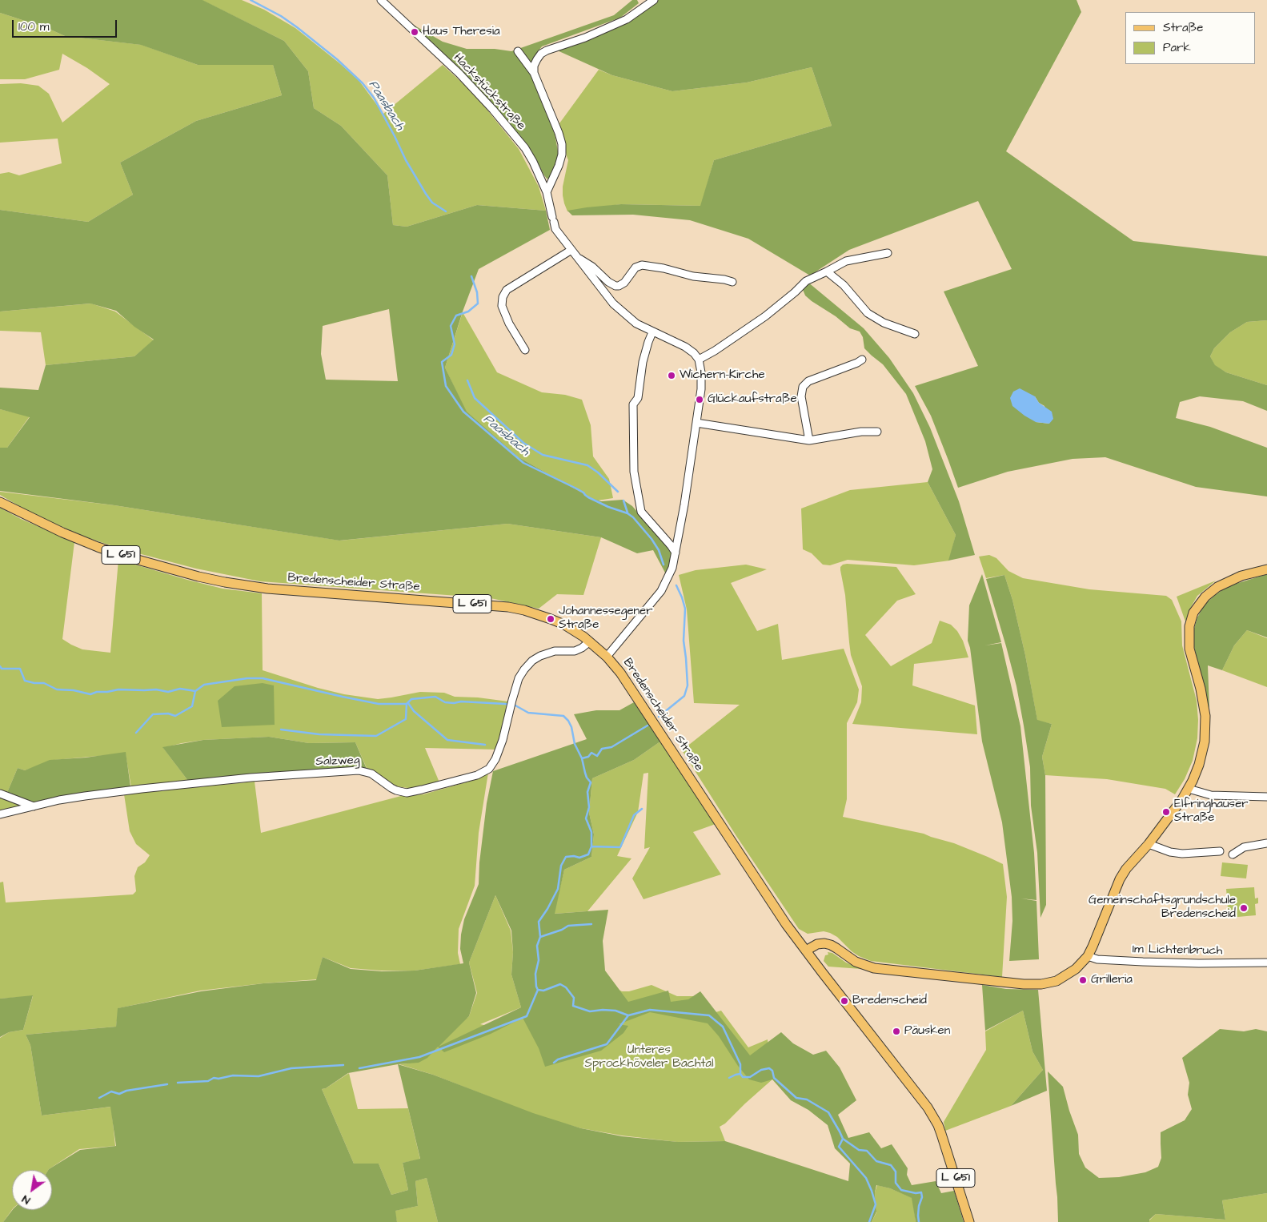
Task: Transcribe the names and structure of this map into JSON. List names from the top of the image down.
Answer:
{
  "streets": {
    "main road": ["L 651", "Bredenscheider Straße"],
    "street": ["Hackstückstraße", "Salzweg", "Im Lichtenbruch"]
  },
  "crossings": [
    ["Bredenscheider Straße", "Salzweg"]
  ],
  "water": ["Paasbach"],
  "parks": ["Unteres Sprockhöveler Bachtal"],
  "places": [
    "Haus Theresia",
    "Wichern-Kirche",
    "Glückaufstraße",
    "Johannessegener Straße",
    "Elfringhauser Straße",
    "Gemeinschaftsgrundschule Bredenscheid",
    "Grilleria",
    "Bredenscheid",
    "Päusken"
  ],
  "legend": ["Straße", "Park"],
  "scale_bar": "100 m",
  "north": "bottom left"
}
